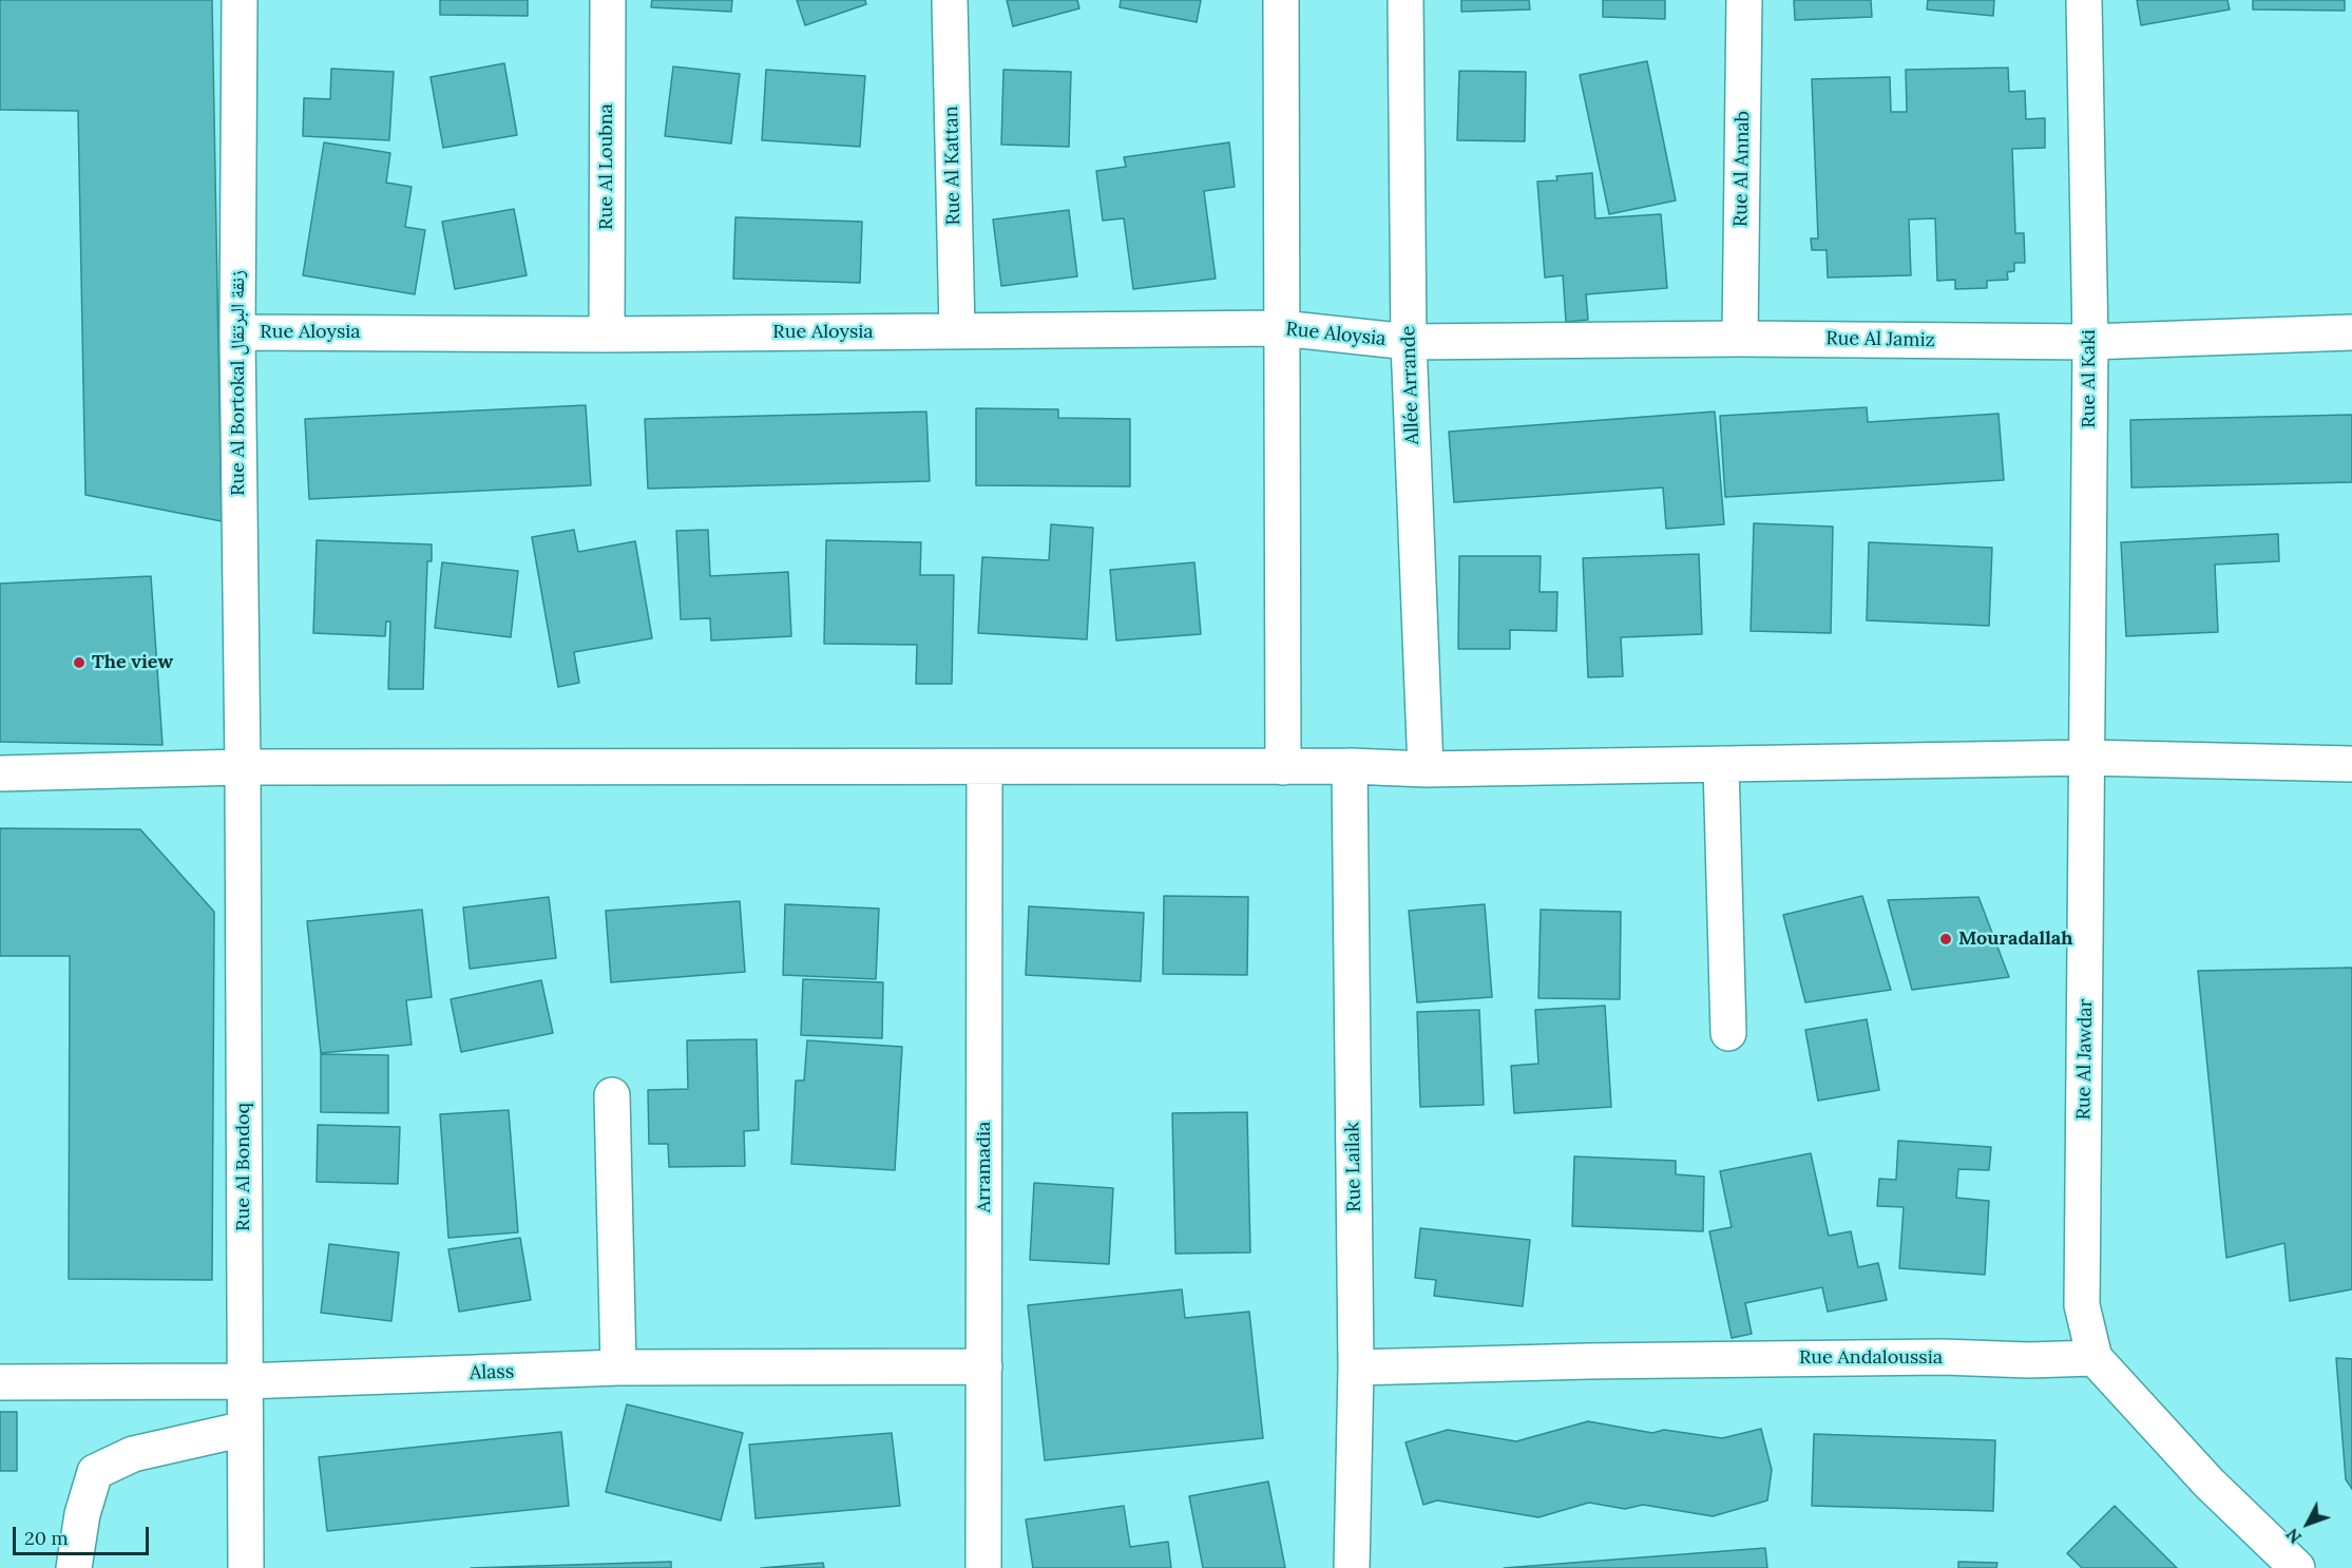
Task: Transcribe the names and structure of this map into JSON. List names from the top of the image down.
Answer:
{
  "streets": {
    "street": [
      "Rue Al Kattan",
      "Rue Al Loubna",
      "Rue Al Annab",
      "Rue Aloysia",
      "Rue Al Jamiz",
      "Rue Al Kaki",
      "Rue Al Bortokal زنقة البرتقال",
      "Allée Arrande",
      "Rue Al Jawdar",
      "Rue Al Bondoq",
      "Arramadia",
      "Rue Lailak",
      "Rue Andaloussia",
      "Alass"
    ]
  },
  "crossings": [
    ["Rue Al Kattan", "Rue Aloysia"],
    ["Rue Al Loubna", "Rue Aloysia"],
    ["Rue Al Annab", "Rue Al Jamiz"],
    ["Rue Aloysia", "Rue Al Jamiz"],
    ["Rue Aloysia", "Rue Al Bortokal زنقة البرتقال"],
    ["Rue Aloysia", "Allée Arrande"],
    ["Rue Al Jamiz", "Rue Al Kaki"],
    ["Rue Al Jamiz", "Allée Arrande"],
    ["Rue Al Kaki", "Rue Al Jawdar"],
    ["Rue Al Bortokal زنقة البرتقال", "Rue Al Bondoq"],
    ["Rue Al Jawdar", "Rue Andaloussia"],
    ["Rue Al Bondoq", "Alass"],
    ["Arramadia", "Alass"],
    ["Rue Lailak", "Rue Andaloussia"]
  ],
  "places": ["The view", "Mouradallah"],
  "scale_bar": "20 m",
  "north": "bottom left"
}
